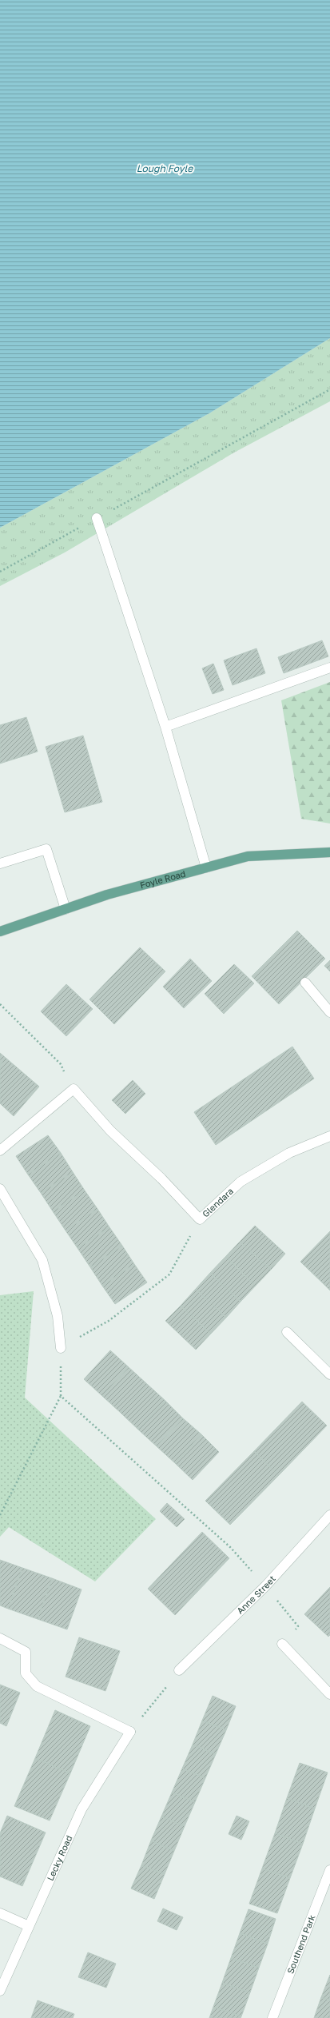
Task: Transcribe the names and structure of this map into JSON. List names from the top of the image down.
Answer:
{
  "streets": {
    "main road": ["Foyle Road"],
    "street": [
      "Glendara",
      "Anne Street",
      "Lecky Road",
      "Southend Park"
    ]
  },
  "water": ["Lough Foyle"]
}
